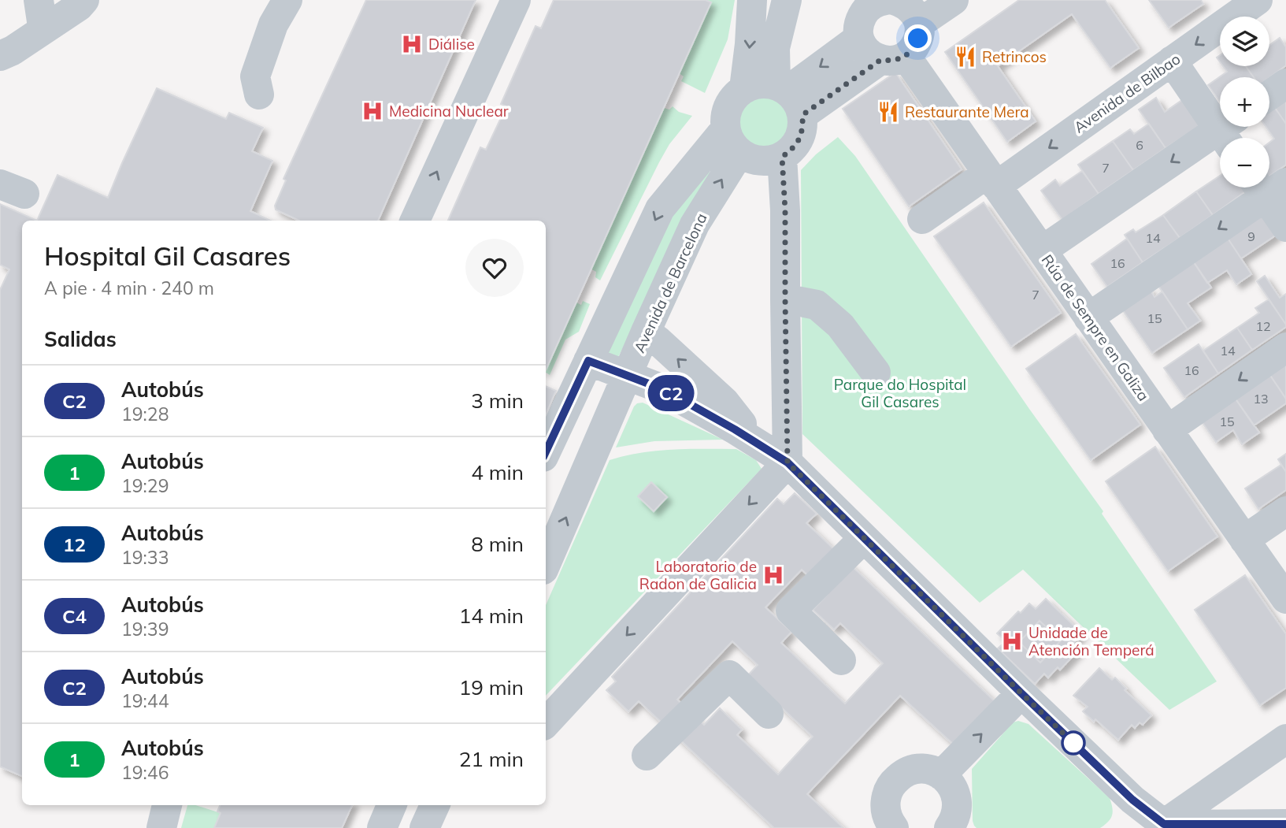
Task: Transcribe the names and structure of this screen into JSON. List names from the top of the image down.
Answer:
{
  "streets": {
    "street": ["Avenida de Bilbao", "Avenida de Barcelona", "Rúa de Sempre en Galiza"]
  },
  "crossings": [
    ["Avenida de Bilbao", "Rúa de Sempre en Galiza"]
  ],
  "parks": ["Parque do Hospital Gil Casares"],
  "places": {
    "hospital": [
      "Diálise",
      "Medicina Nuclear",
      "Laboratorio de Radon de Galicia",
      "Unidade de Atención Temperá"
    ],
    "restaurant": ["Retrincos", "Restaurante Mera"]
  },
  "lines": ["bus line C2"],
  "house_numbers": [
    "6",
    "7",
    "9",
    "14",
    "16",
    "7",
    "15",
    "12",
    "14",
    "16",
    "13",
    "15"
  ],
  "page": {
    "on_map": "C2",
    "map_buttons": ["+", "−"],
    "heading": [
      ["Hospital Gil Casares", "A pie · 4 min · 240 m"],
      "Salidas"
    ],
    "list": [
      {
        "mark": "C2",
        "name": "Autobús",
        "note": "19:28",
        "value": "3 min"
      },
      {
        "mark": "1",
        "name": "Autobús",
        "note": "19:29",
        "value": "4 min"
      },
      {
        "mark": "12",
        "name": "Autobús",
        "note": "19:33",
        "value": "8 min"
      },
      {
        "mark": "C4",
        "name": "Autobús",
        "note": "19:39",
        "value": "14 min"
      },
      {
        "mark": "C2",
        "name": "Autobús",
        "note": "19:44",
        "value": "19 min"
      },
      {
        "mark": "1",
        "name": "Autobús",
        "note": "19:46",
        "value": "21 min"
      }
    ]
  }
}
